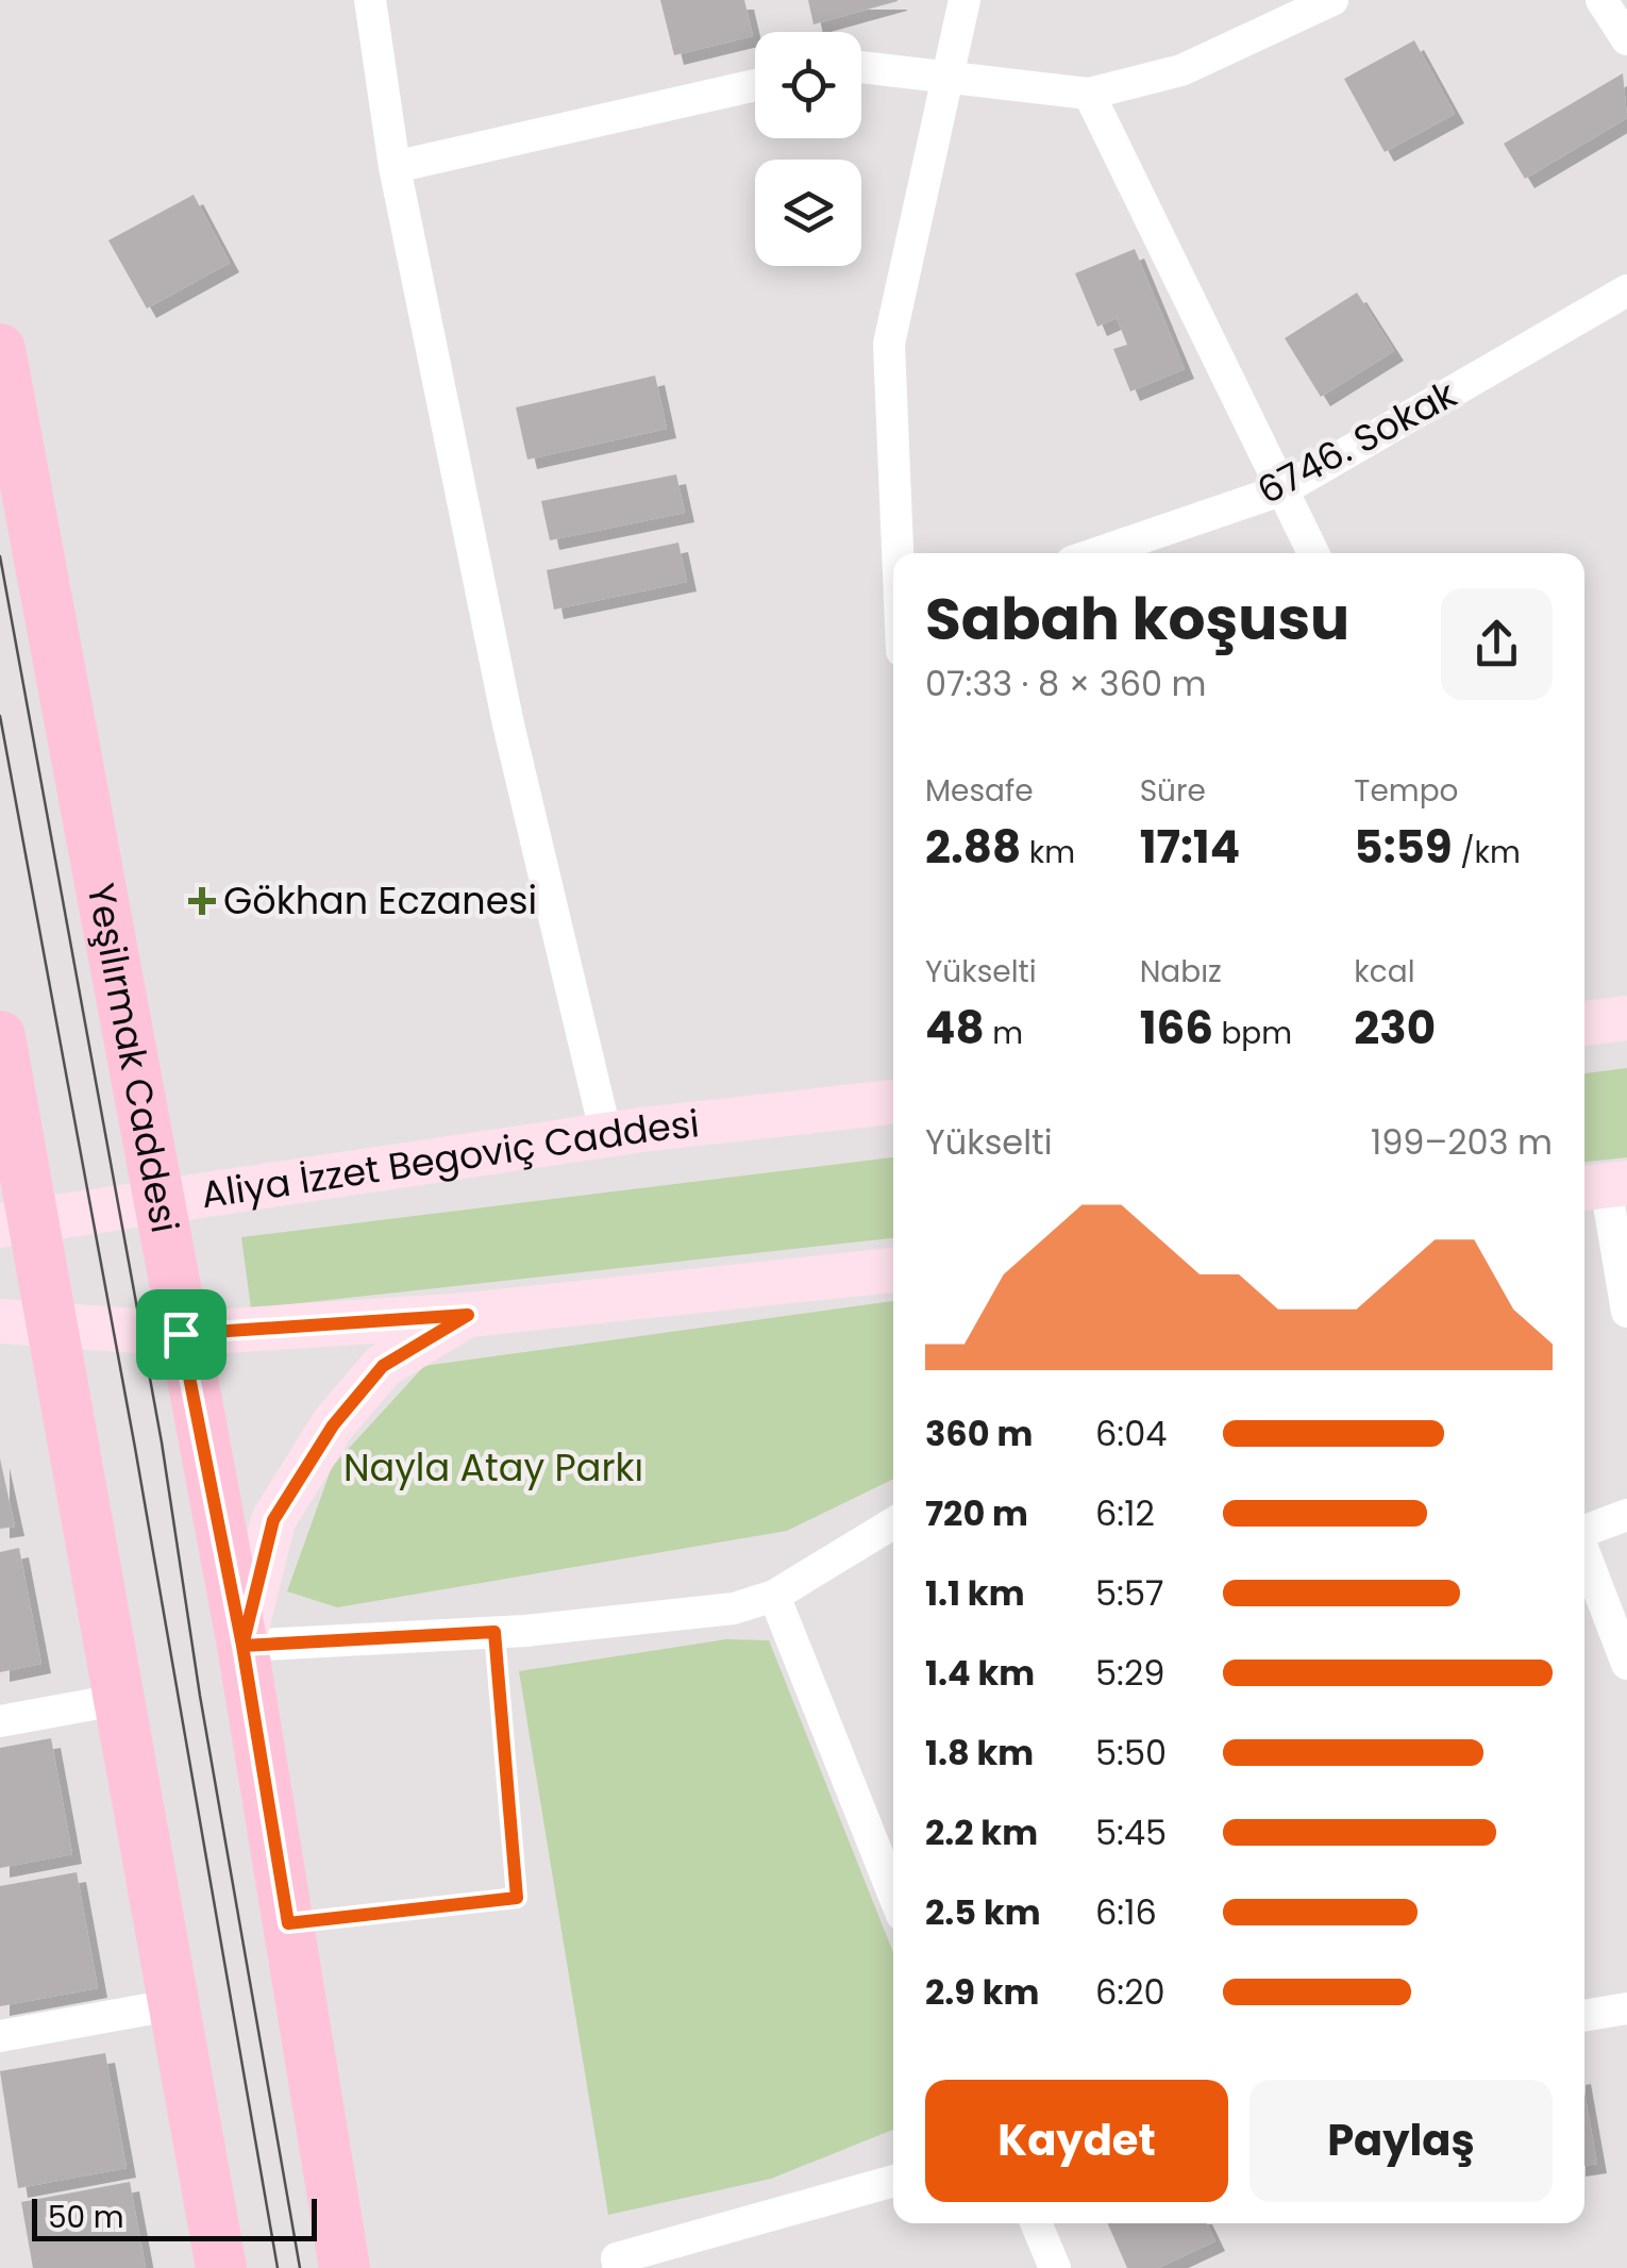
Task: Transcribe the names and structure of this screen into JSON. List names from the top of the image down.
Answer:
{
  "streets": {
    "main road": ["Yeşilırmak Caddesi", "Aliya İzzet Begoviç Caddesi"],
    "street": ["6746. Sokak"]
  },
  "crossings": [
    ["Yeşilırmak Caddesi", "Aliya İzzet Begoviç Caddesi"]
  ],
  "parks": ["Nayla Atay Parkı"],
  "places": {
    "health": ["Gökhan Eczanesi"]
  },
  "scale_bar": "50 m",
  "page": {
    "heading": ["Sabah koşusu", "07:33 · 8 × 360 m"],
    "stats": [
      ["Mesafe", "2.88 km"],
      ["Süre", "17:14"],
      ["Tempo", "5:59 /km"],
      ["Yükselti", "48 m"],
      ["Nabız", "166 bpm"],
      ["kcal", "230"]
    ],
    "chart": ["Yükselti", "199–203 m"],
    "list": [
      {
        "name": "360 m",
        "note": "6:04"
      },
      {
        "name": "720 m",
        "note": "6:12"
      },
      {
        "name": "1.1 km",
        "note": "5:57"
      },
      {
        "name": "1.4 km",
        "note": "5:29"
      },
      {
        "name": "1.8 km",
        "note": "5:50"
      },
      {
        "name": "2.2 km",
        "note": "5:45"
      },
      {
        "name": "2.5 km",
        "note": "6:16"
      },
      {
        "name": "2.9 km",
        "note": "6:20"
      }
    ],
    "buttons": ["Kaydet", "Paylaş"],
    "scale": "50 m"
  }
}
